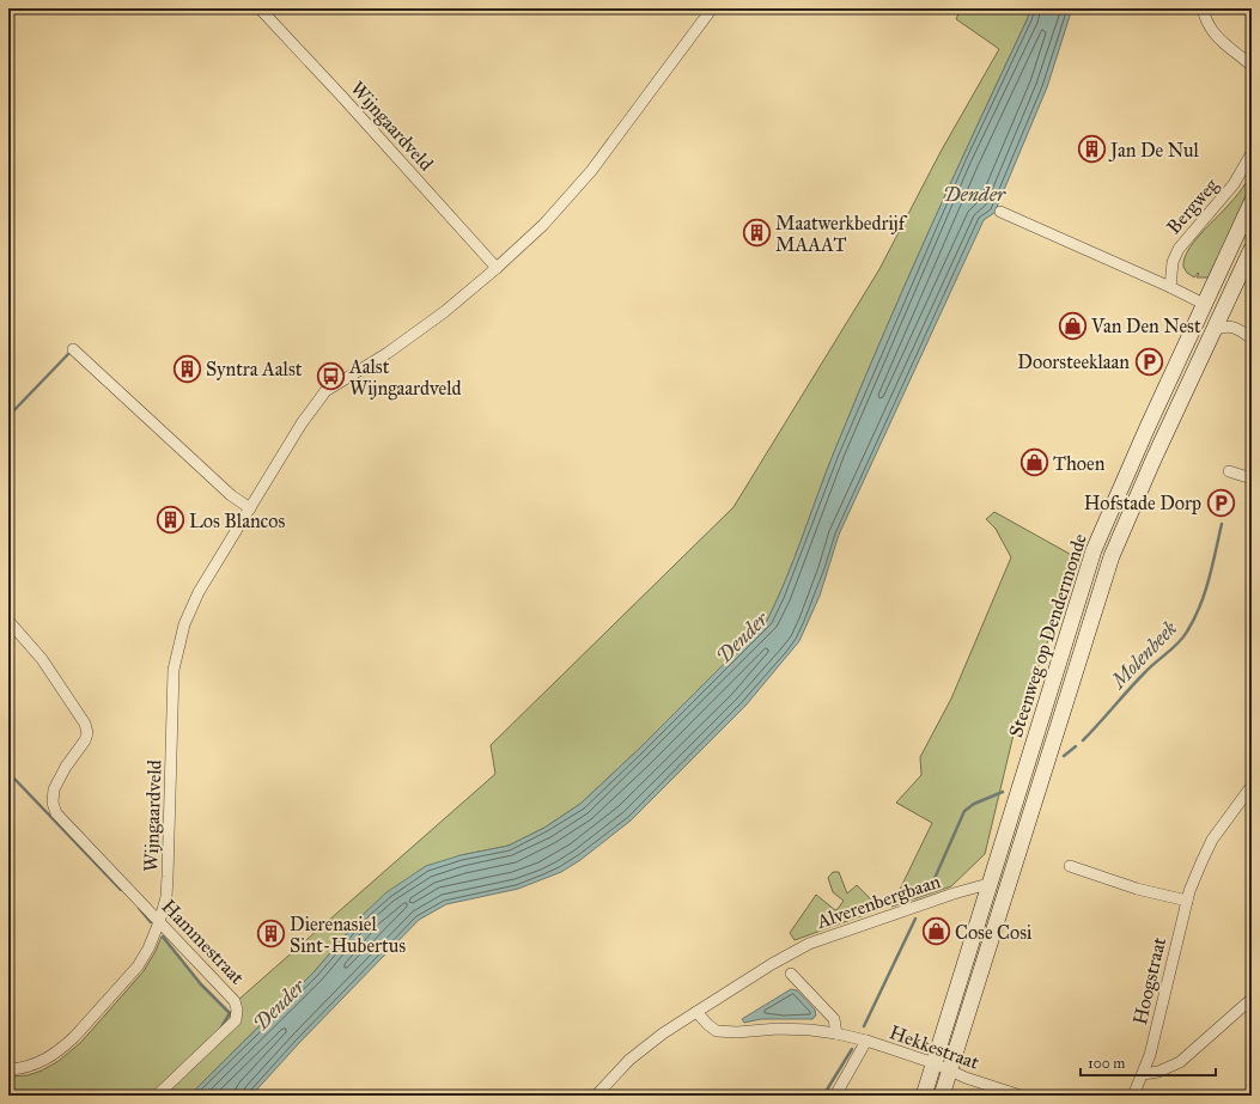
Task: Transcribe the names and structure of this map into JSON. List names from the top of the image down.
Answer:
{
  "streets": {
    "main road": ["Steenweg op Dendermonde"],
    "street": [
      "Wijngaardveld",
      "Bergweg",
      "Alverenbergbaan",
      "Hammestraat",
      "Hoogstraat",
      "Hekkestraat"
    ]
  },
  "crossings": [
    ["Wijngaardveld", "Hammestraat"],
    ["Steenweg op Dendermonde", "Alverenbergbaan"],
    ["Steenweg op Dendermonde", "Hekkestraat"],
    ["Alverenbergbaan", "Hekkestraat"]
  ],
  "water": ["Dender", "Molenbeek"],
  "places": {
    "building": [
      "Jan De Nul",
      "Maatwerkbedrijf MAAAT",
      "Syntra Aalst",
      "Los Blancos",
      "Dierenasiel Sint-Hubertus"
    ],
    "shop": ["Van Den Nest", "Thoen", "Cose Cosi"],
    "parking": ["Doorsteeklaan", "Hofstade Dorp"],
    "bus stop": ["Aalst Wijngaardveld"]
  },
  "scale_bar": "100 m"
}
